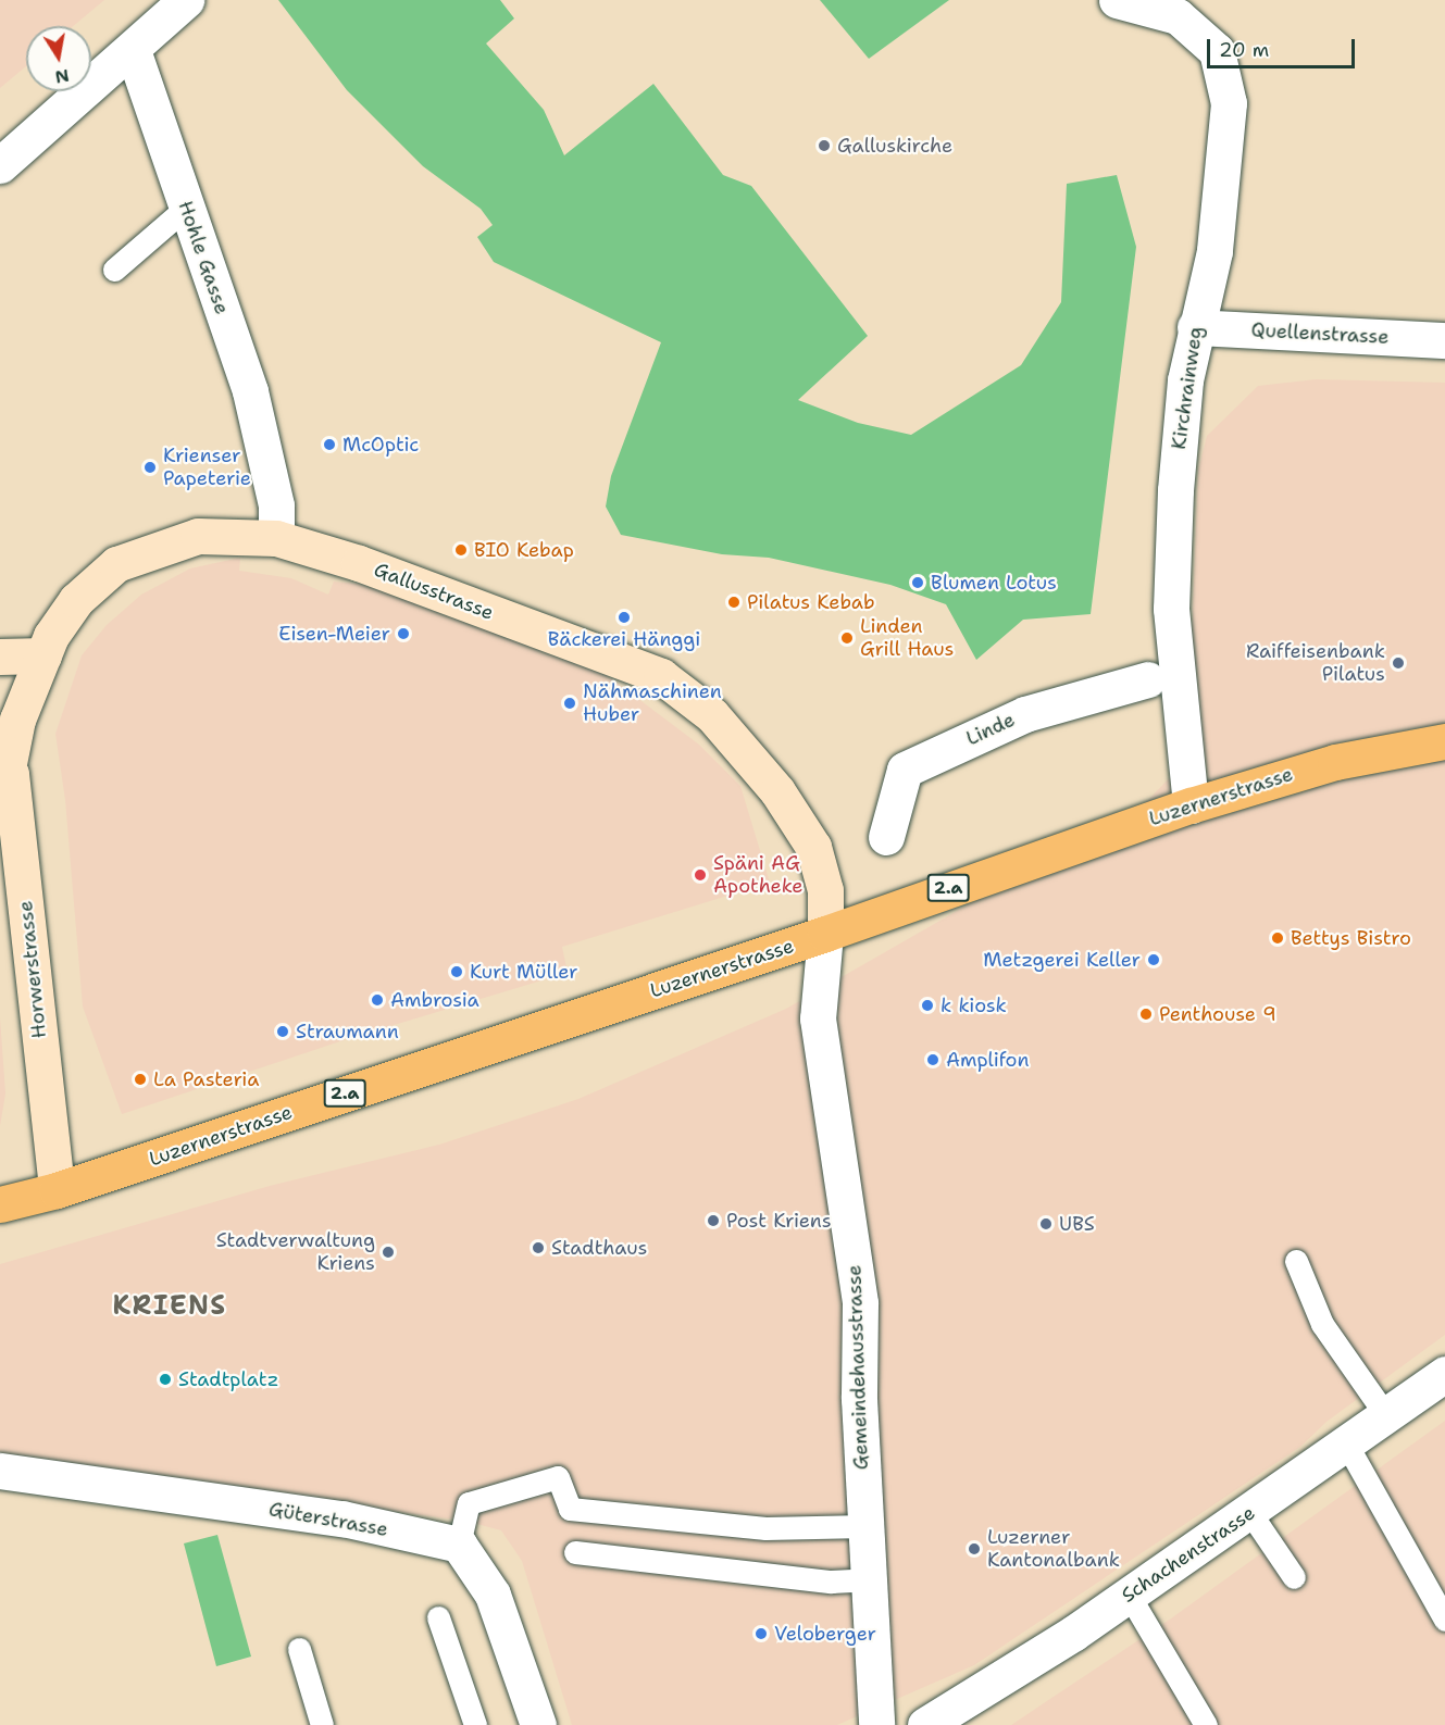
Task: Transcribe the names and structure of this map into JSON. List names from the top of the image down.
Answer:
{
  "streets": {
    "main road": ["Luzernerstrasse", "2.a"],
    "street": [
      "Hohle Gasse",
      "Quellenstrasse",
      "Kirchrainweg",
      "Gallusstrasse",
      "Linde",
      "Horwerstrasse",
      "Gemeindehausstrasse",
      "Güterstrasse",
      "Schachenstrasse"
    ]
  },
  "crossings": [
    ["Hohle Gasse", "Gallusstrasse"],
    ["Quellenstrasse", "Kirchrainweg"],
    ["Kirchrainweg", "Luzernerstrasse"],
    ["Gallusstrasse", "Luzernerstrasse"],
    ["Gallusstrasse", "Horwerstrasse"],
    ["Gallusstrasse", "Gemeindehausstrasse"],
    ["Luzernerstrasse", "Horwerstrasse"],
    ["Luzernerstrasse", "Gemeindehausstrasse"]
  ],
  "districts": ["KRIENS"],
  "places": [
    "Galluskirche",
    "McOptic",
    "Krienser Papeterie",
    "BIO Kebap",
    "Blumen Lotus",
    "Pilatus Kebab",
    "Bäckerei Hänggi",
    "Eisen-Meier",
    "Linden Grill Haus",
    "Raiffeisenbank Pilatus",
    "Nähmaschinen Huber",
    "Späni AG Apotheke",
    "Bettys Bistro",
    "Metzgerei Keller",
    "Kurt Müller",
    "Ambrosia",
    "k kiosk",
    "Penthouse 9",
    "Straumann",
    "Amplifon",
    "La Pasteria",
    "Post Kriens",
    "UBS",
    "Stadthaus",
    "Stadtverwaltung Kriens",
    "Stadtplatz",
    "Luzerner Kantonalbank",
    "Veloberger"
  ],
  "scale_bar": "20 m",
  "north": "bottom"
}
